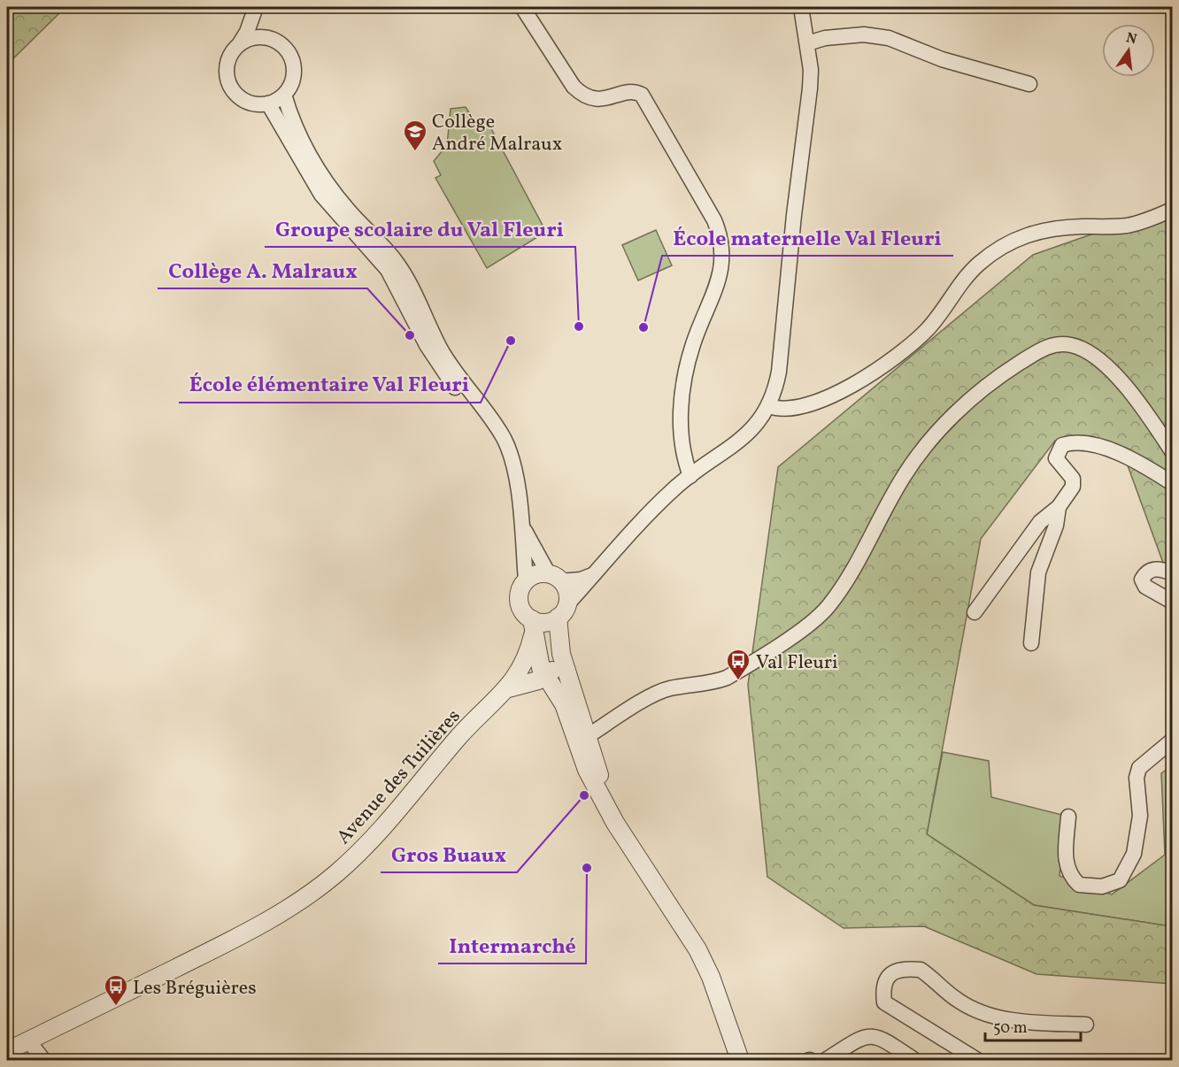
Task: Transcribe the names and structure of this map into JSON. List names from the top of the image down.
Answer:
{
  "streets": {
    "street": ["Avenue des Tuilières"]
  },
  "places": {
    "school or university": ["Collège André Malraux"],
    "other": [
      "Groupe scolaire du Val Fleuri",
      "École maternelle Val Fleuri",
      "Collège A. Malraux",
      "École élémentaire Val Fleuri",
      "Gros Buaux",
      "Intermarché"
    ],
    "bus stop": ["Val Fleuri", "Les Bréguières"]
  },
  "scale_bar": "50 m",
  "north": "top"
}
